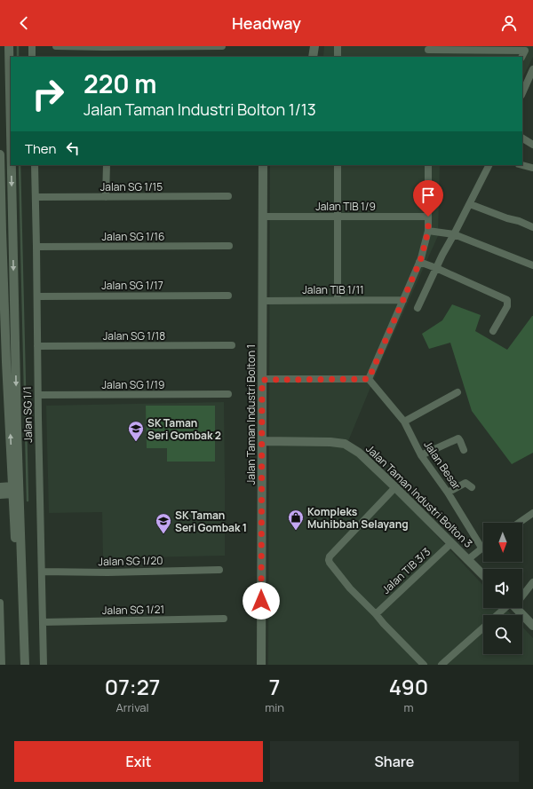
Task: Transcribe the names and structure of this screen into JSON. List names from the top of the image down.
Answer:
{
  "streets": {
    "street": [
      "Jalan SG 1/15",
      "Jalan TIB 1/9",
      "Jalan SG 1/16",
      "Jalan SG 1/17",
      "Jalan TIB 1/11",
      "Jalan SG 1/18",
      "Jalan SG 1/19",
      "Jalan SG 1/1",
      "Jalan Taman Industri Bolton 1",
      "Jalan Besar",
      "Jalan Taman Industri Bolton 3",
      "Jalan SG 1/20",
      "Jalan TIB 3/3",
      "Jalan SG 1/21"
    ]
  },
  "crossings": [
    ["Jalan SG 1/15", "Jalan SG 1/1"],
    ["Jalan TIB 1/9", "Jalan Taman Industri Bolton 1"],
    ["Jalan SG 1/16", "Jalan SG 1/1"],
    ["Jalan SG 1/17", "Jalan SG 1/1"],
    ["Jalan TIB 1/11", "Jalan Taman Industri Bolton 1"],
    ["Jalan SG 1/18", "Jalan SG 1/1"],
    ["Jalan SG 1/19", "Jalan SG 1/1"],
    ["Jalan SG 1/1", "Jalan SG 1/20"],
    ["Jalan SG 1/1", "Jalan SG 1/21"],
    ["Jalan Taman Industri Bolton 1", "Jalan Taman Industri Bolton 3"],
    ["Jalan Taman Industri Bolton 3", "Jalan TIB 3/3"]
  ],
  "places": {
    "school or university": ["SK Taman Seri Gombak 2", "SK Taman Seri Gombak 1"],
    "shop": ["Kompleks Muhibbah Selayang"]
  },
  "north": "bottom",
  "page": {
    "header": "Headway",
    "turn": ["220 m", "Jalan Taman Industri Bolton 1/13"],
    "then": "Then",
    "eta": [
      "07:27",
      "Arrival",
      "7",
      "min",
      "490",
      "m"
    ],
    "buttons": ["Exit", "Share"]
  }
}
